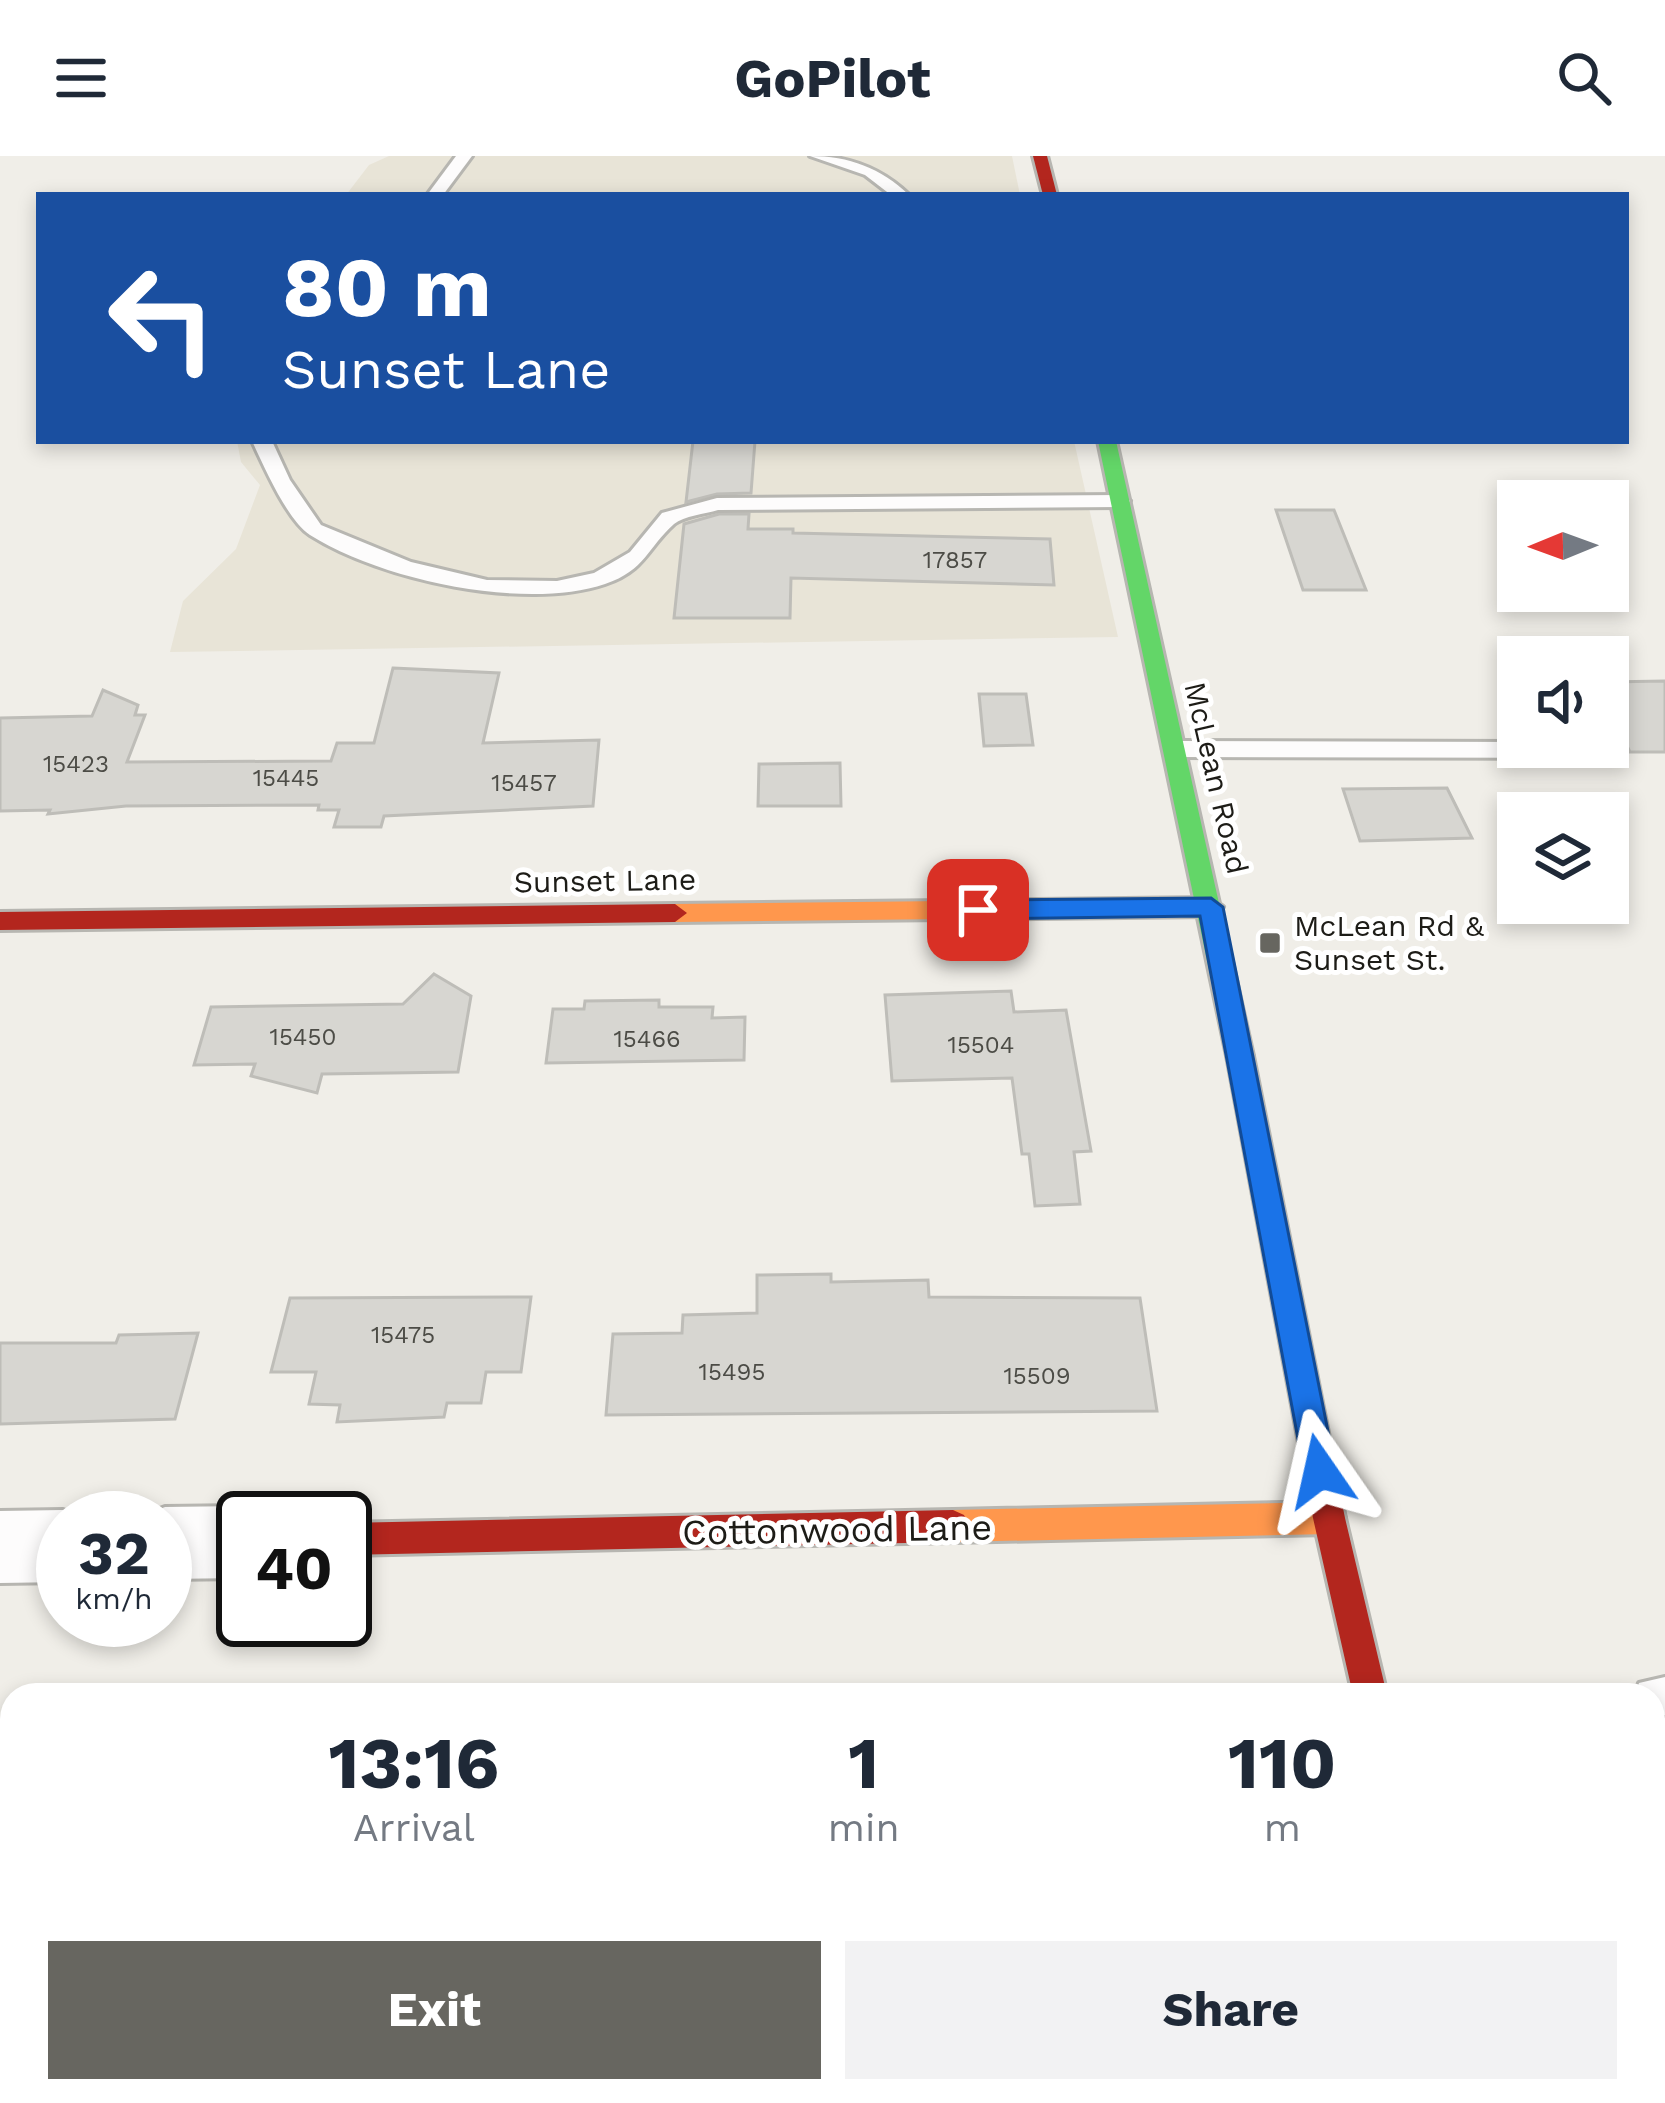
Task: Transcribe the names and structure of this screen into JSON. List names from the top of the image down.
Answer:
{
  "streets": {
    "street": ["McLean Road", "Sunset Lane", "Cottonwood Lane"]
  },
  "crossings": [
    ["McLean Road", "Sunset Lane"],
    ["McLean Road", "Cottonwood Lane"]
  ],
  "places": {
    "transit": ["McLean Rd & Sunset St."]
  },
  "house_numbers": [
    "17857",
    "15423",
    "15445",
    "15457",
    "15450",
    "15466",
    "15504",
    "15475",
    "15495",
    "15509"
  ],
  "north": "left",
  "page": {
    "header": "GoPilot",
    "turn": ["80 m", "Sunset Lane"],
    "speed": "32 km/h",
    "limit": "40",
    "eta": [
      "13:16",
      "Arrival",
      "1",
      "min",
      "110",
      "m"
    ],
    "buttons": ["Exit", "Share"]
  }
}
